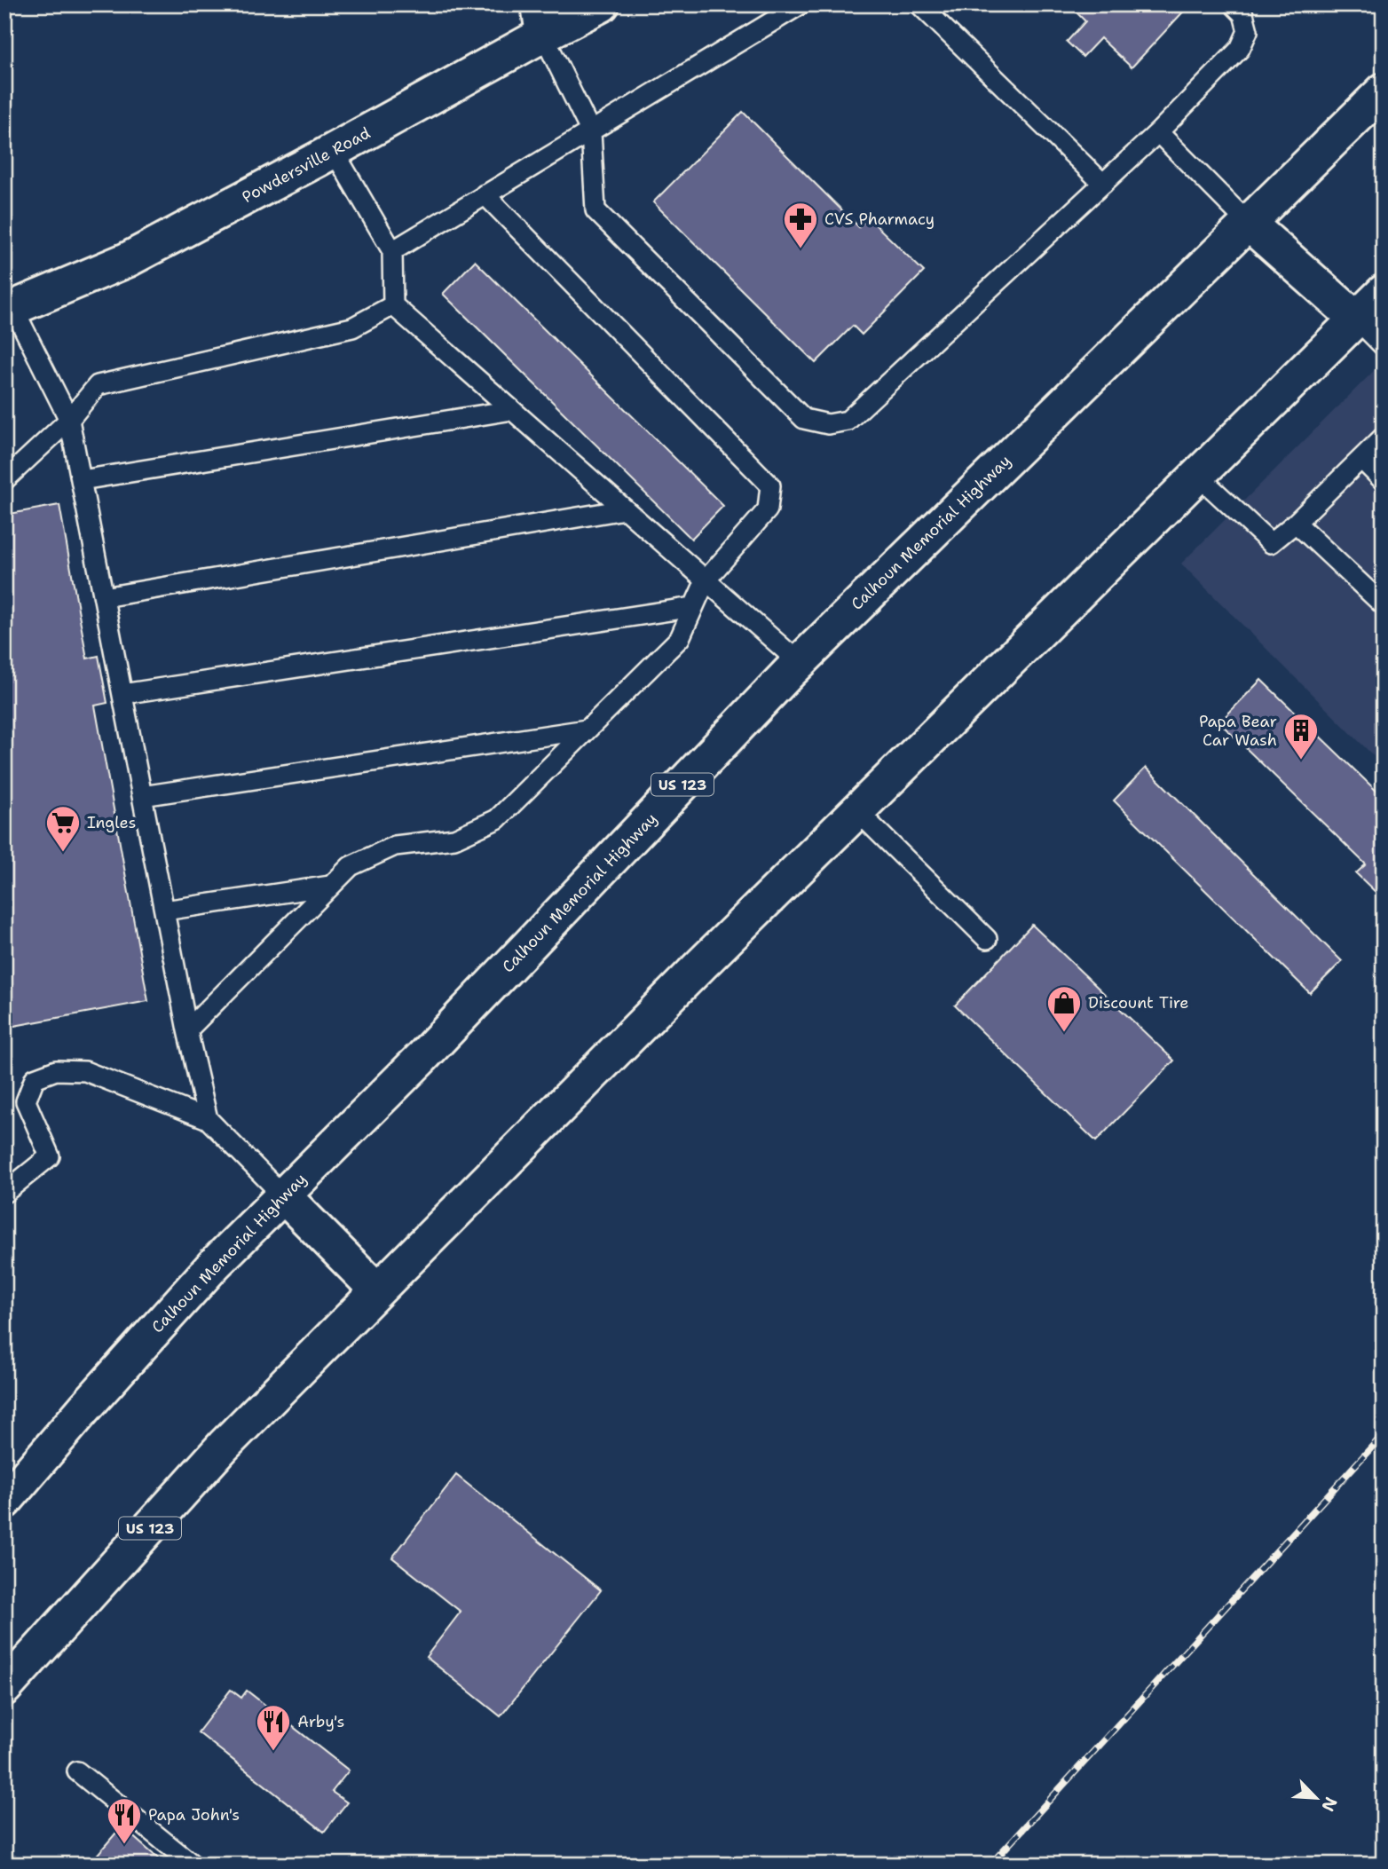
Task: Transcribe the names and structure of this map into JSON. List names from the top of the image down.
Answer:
{
  "streets": {
    "main road": ["Powdersville Road", "Calhoun Memorial Highway", "US 123"]
  },
  "places": {
    "pharmacy": ["CVS Pharmacy"],
    "building": ["Papa Bear Car Wash"],
    "supermarket": ["Ingles"],
    "shop": ["Discount Tire"],
    "restaurant": ["Arby's", "Papa John's"]
  },
  "north": "bottom right"
}
